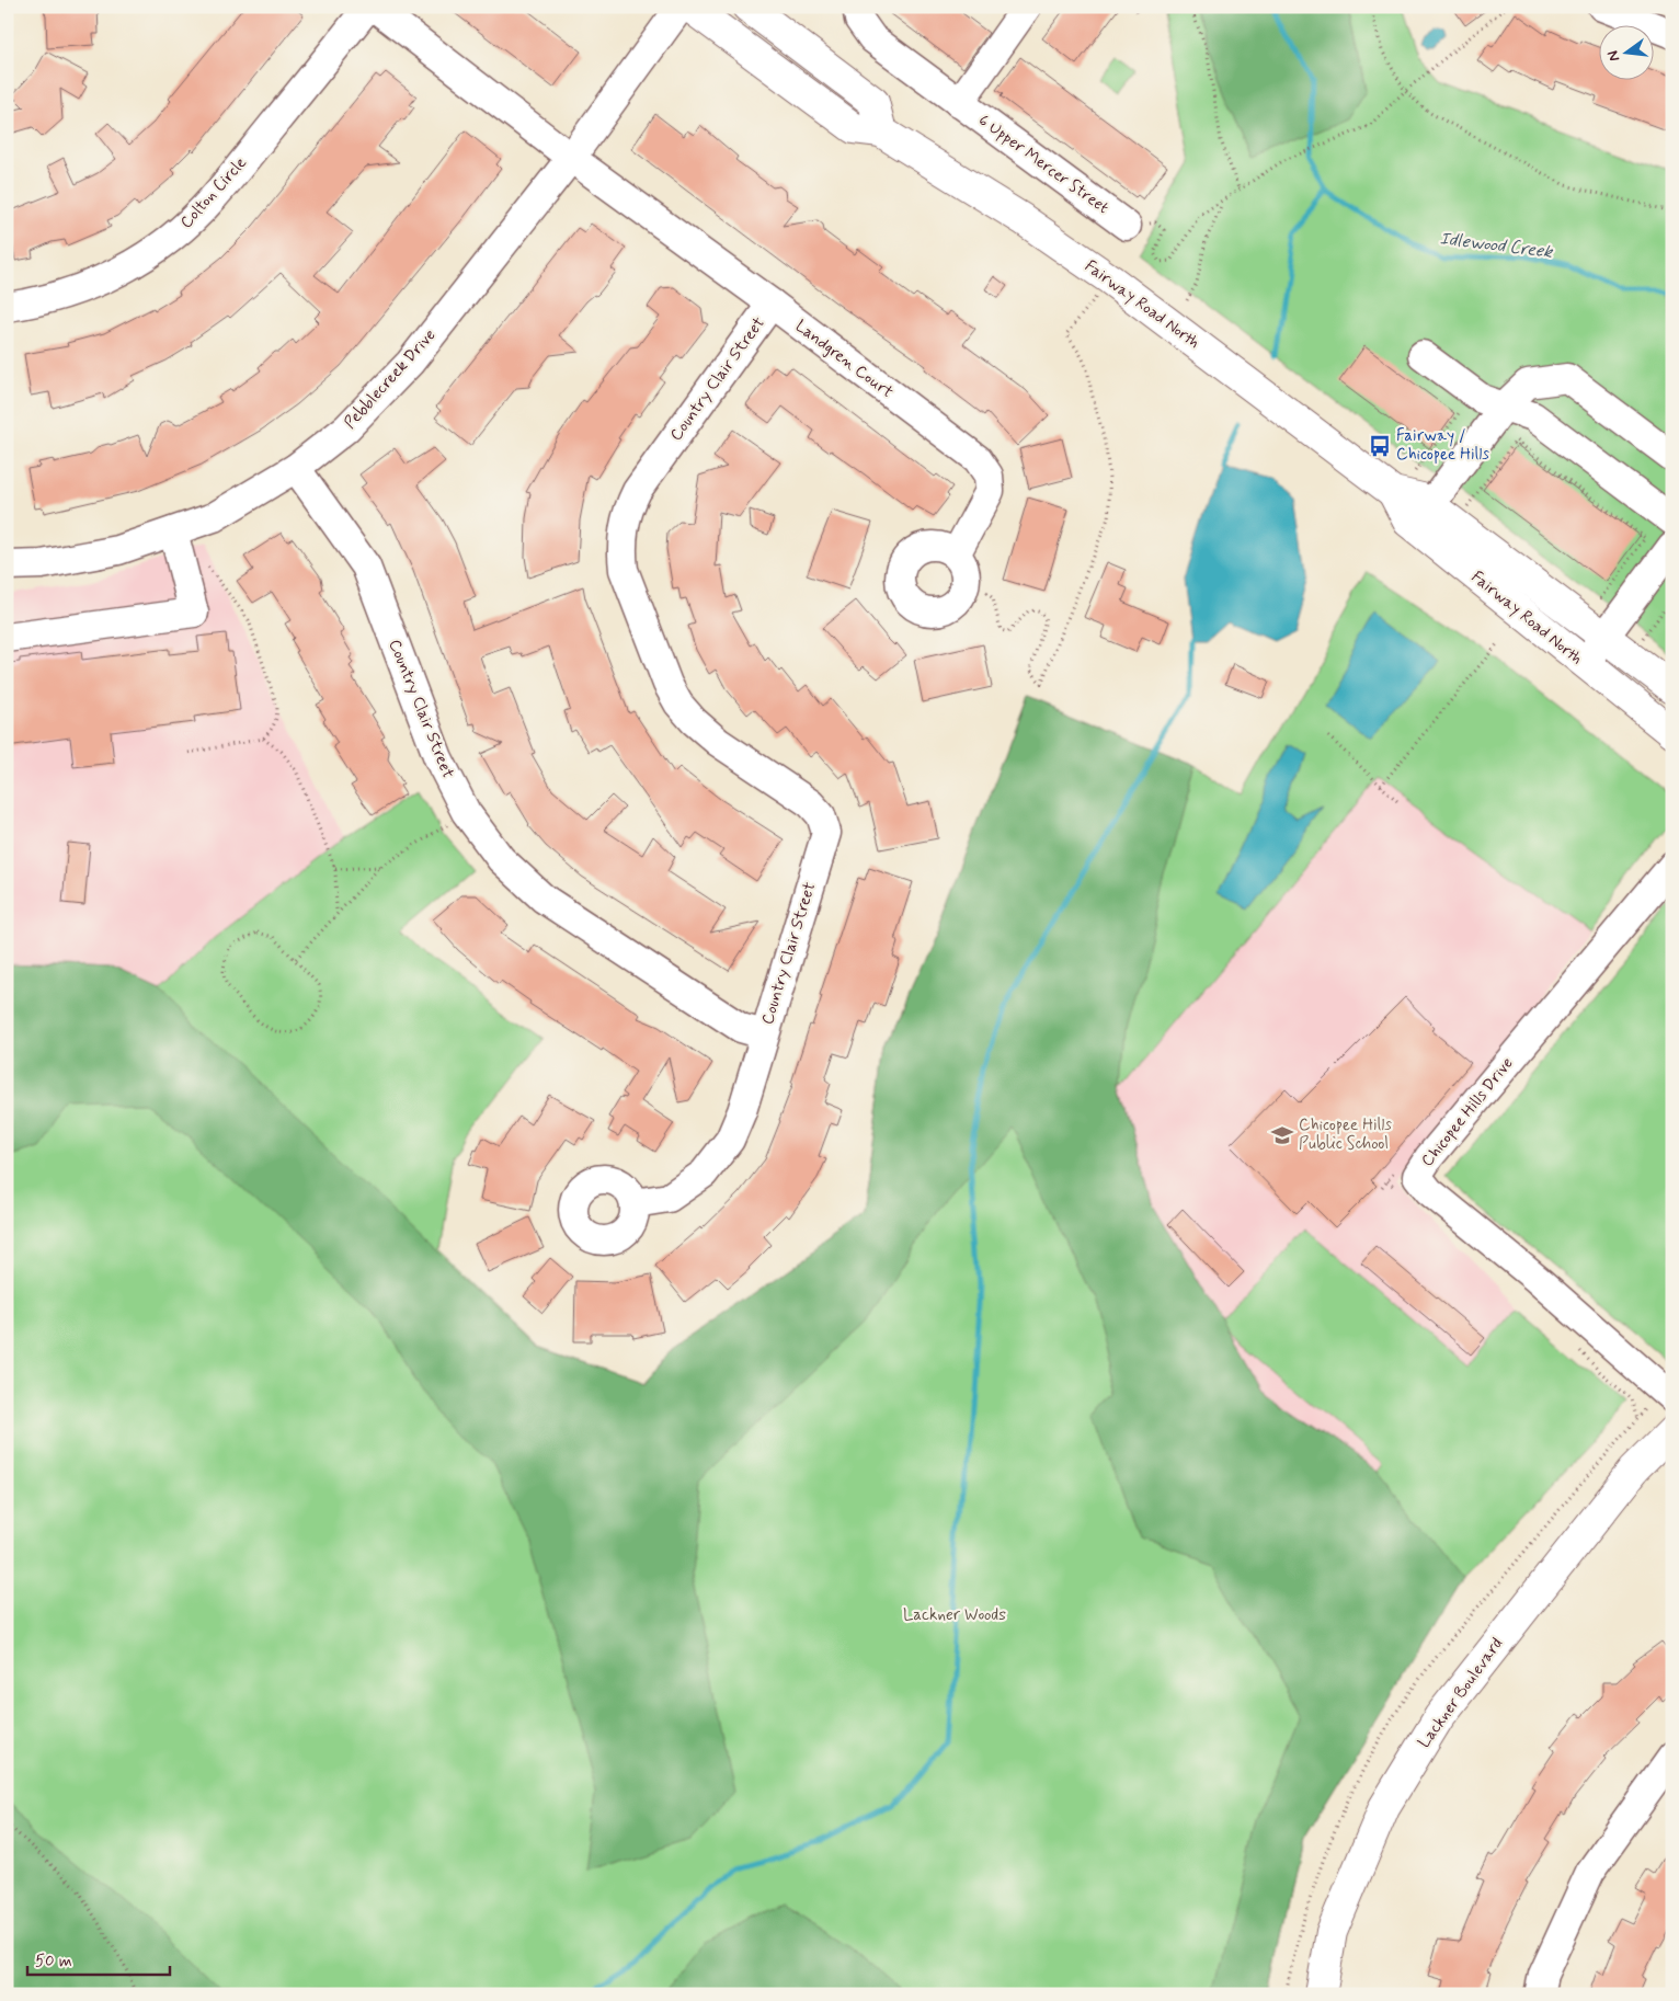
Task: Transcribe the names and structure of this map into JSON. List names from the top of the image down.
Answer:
{
  "streets": {
    "main road": ["Fairway Road North", "Lackner Boulevard"],
    "street": [
      "6 Upper Mercer Street",
      "Colton Circle",
      "Landgren Court",
      "Pebblecreek Drive",
      "Country Clair Street",
      "Chicopee Hills Drive"
    ]
  },
  "crossings": [
    ["Landgren Court", "Pebblecreek Drive"],
    ["Landgren Court", "Country Clair Street"],
    ["Pebblecreek Drive", "Country Clair Street"]
  ],
  "water": ["Idlewood Creek"],
  "parks": ["Lackner Woods"],
  "places": {
    "bus stop": ["Fairway / Chicopee Hills"],
    "school or university": ["Chicopee Hills Public School"]
  },
  "scale_bar": "50 m",
  "north": "left"
}
